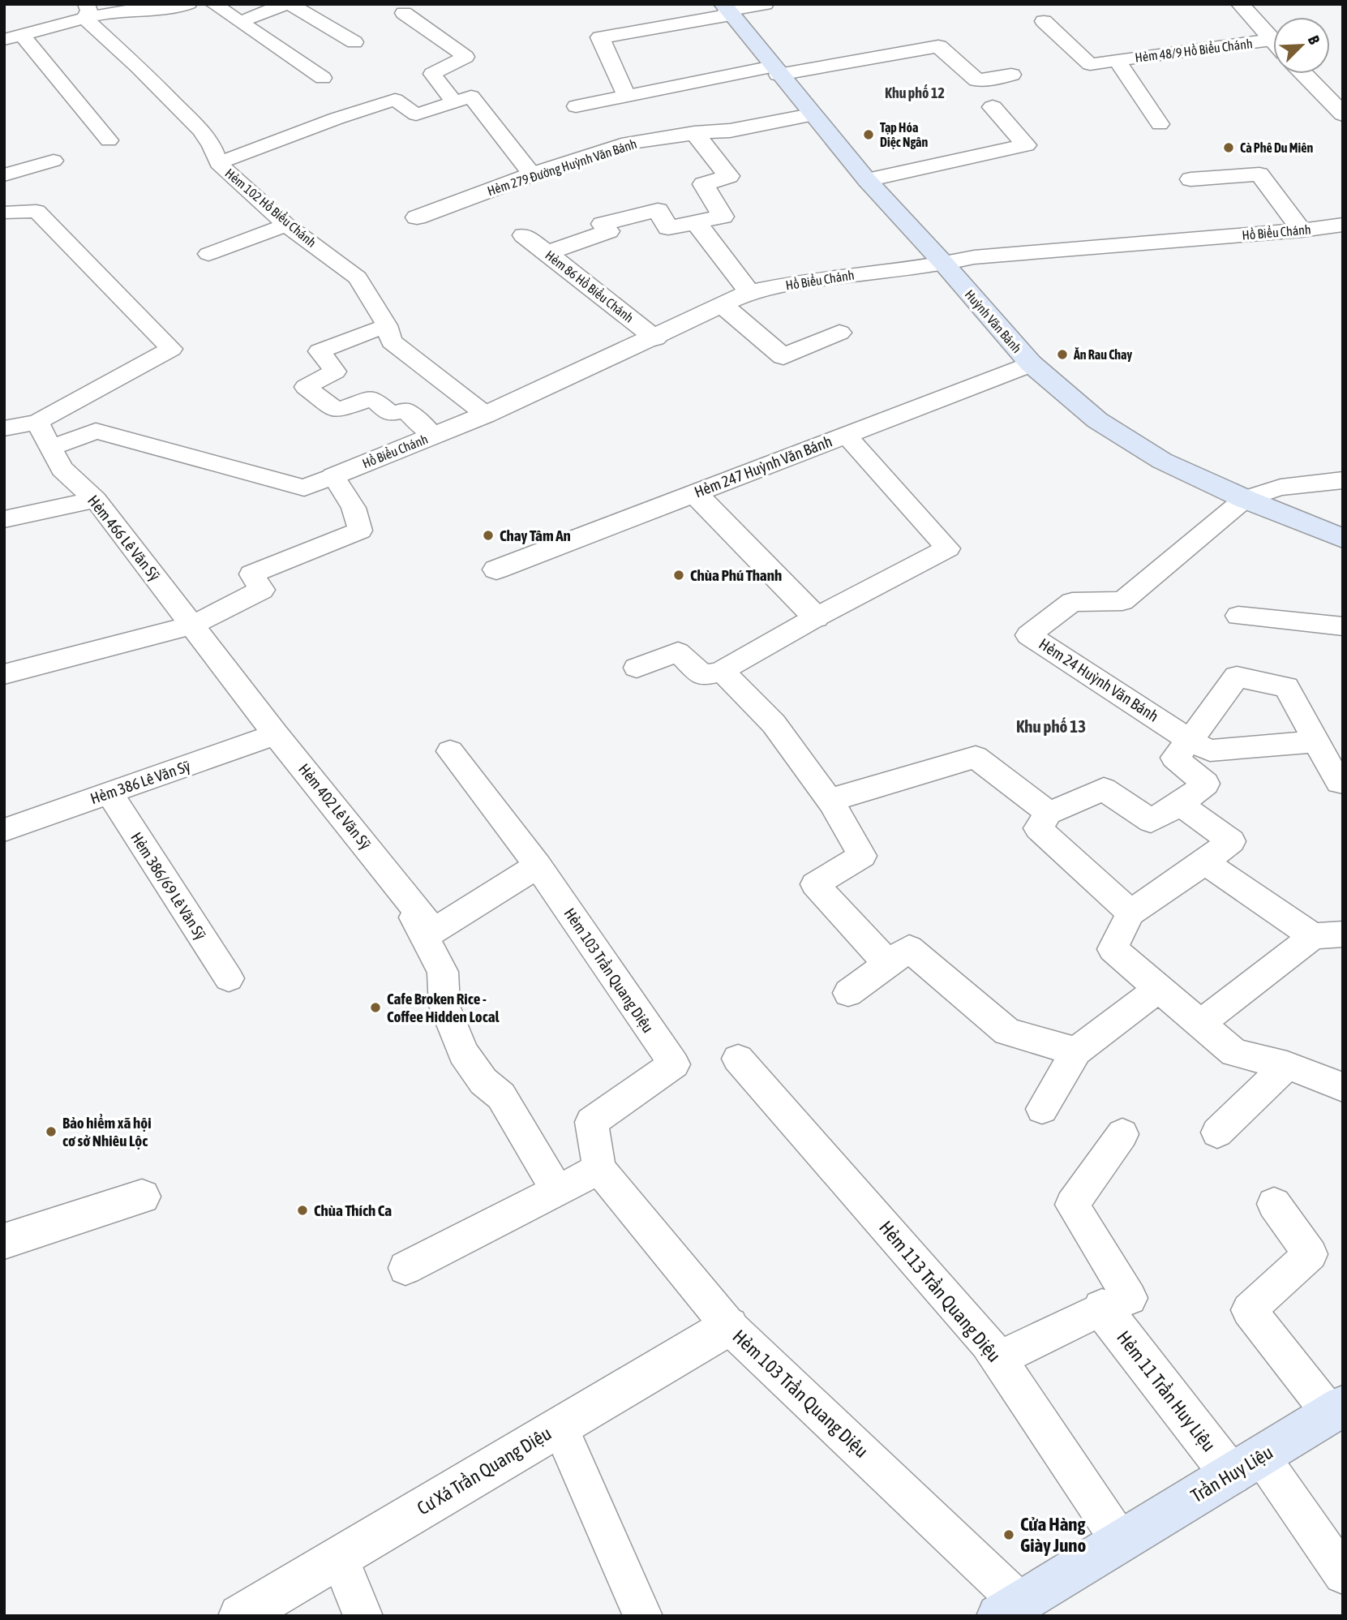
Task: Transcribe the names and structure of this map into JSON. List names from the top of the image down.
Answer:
{
  "streets": {
    "street": [
      "Hẻm 279 Đường Huỳnh Văn Bánh",
      "Hồ Biểu Chánh",
      "Hẻm 86 Hồ Biểu Chánh",
      "Huỳnh Văn Bánh",
      "Hẻm 247 Huỳnh Văn Bánh",
      "Hẻm 11 Trần Huy Liệu",
      "Cư Xá Trần Quang Diệu",
      "Trần Huy Liệu"
    ],
    "lane": [
      "Hẻm 48/9 Hồ Biểu Chánh",
      "Hẻm 102 Hồ Biểu Chánh",
      "Hẻm 466 Lê Văn Sỹ",
      "Hẻm 24 Huỳnh Văn Bánh",
      "Hẻm 386 Lê Văn Sỹ",
      "Hẻm 402 Lê Văn Sỹ",
      "Hẻm 386/69 Lê Văn Sỹ",
      "Hẻm 103 Trần Quang Diệu",
      "Hẻm 113 Trần Quang Diệu"
    ]
  },
  "crossings": [
    ["Hẻm 279 Đường Huỳnh Văn Bánh", "Huỳnh Văn Bánh"],
    ["Hẻm 102 Hồ Biểu Chánh", "Hồ Biểu Chánh"],
    ["Hồ Biểu Chánh", "Hẻm 86 Hồ Biểu Chánh"],
    ["Hồ Biểu Chánh", "Huỳnh Văn Bánh"],
    ["Huỳnh Văn Bánh", "Hẻm 247 Huỳnh Văn Bánh"],
    ["Huỳnh Văn Bánh", "Hẻm 24 Huỳnh Văn Bánh"],
    ["Hẻm 466 Lê Văn Sỹ", "Hẻm 402 Lê Văn Sỹ"],
    ["Hẻm 386 Lê Văn Sỹ", "Hẻm 402 Lê Văn Sỹ"],
    ["Hẻm 386 Lê Văn Sỹ", "Hẻm 386/69 Lê Văn Sỹ"],
    ["Hẻm 402 Lê Văn Sỹ", "Hẻm 103 Trần Quang Diệu"],
    ["Hẻm 103 Trần Quang Diệu", "Cư Xá Trần Quang Diệu"],
    ["Hẻm 103 Trần Quang Diệu", "Trần Huy Liệu"],
    ["Hẻm 113 Trần Quang Diệu", "Trần Huy Liệu"],
    ["Hẻm 11 Trần Huy Liệu", "Trần Huy Liệu"]
  ],
  "districts": ["Khu phố 12", "Khu phố 13"],
  "places": [
    "Tạp Hóa Diệc Ngân",
    "Cà Phê Du Miên",
    "Ăn Rau Chay",
    "Chay Tâm An",
    "Chùa Phú Thanh",
    "Cafe Broken Rice - Coffee Hidden Local",
    "Bảo hiểm xã hội cơ sở Nhiêu Lộc",
    "Chùa Thích Ca",
    "Cửa Hàng Giày Juno"
  ],
  "north": "top right"
}
